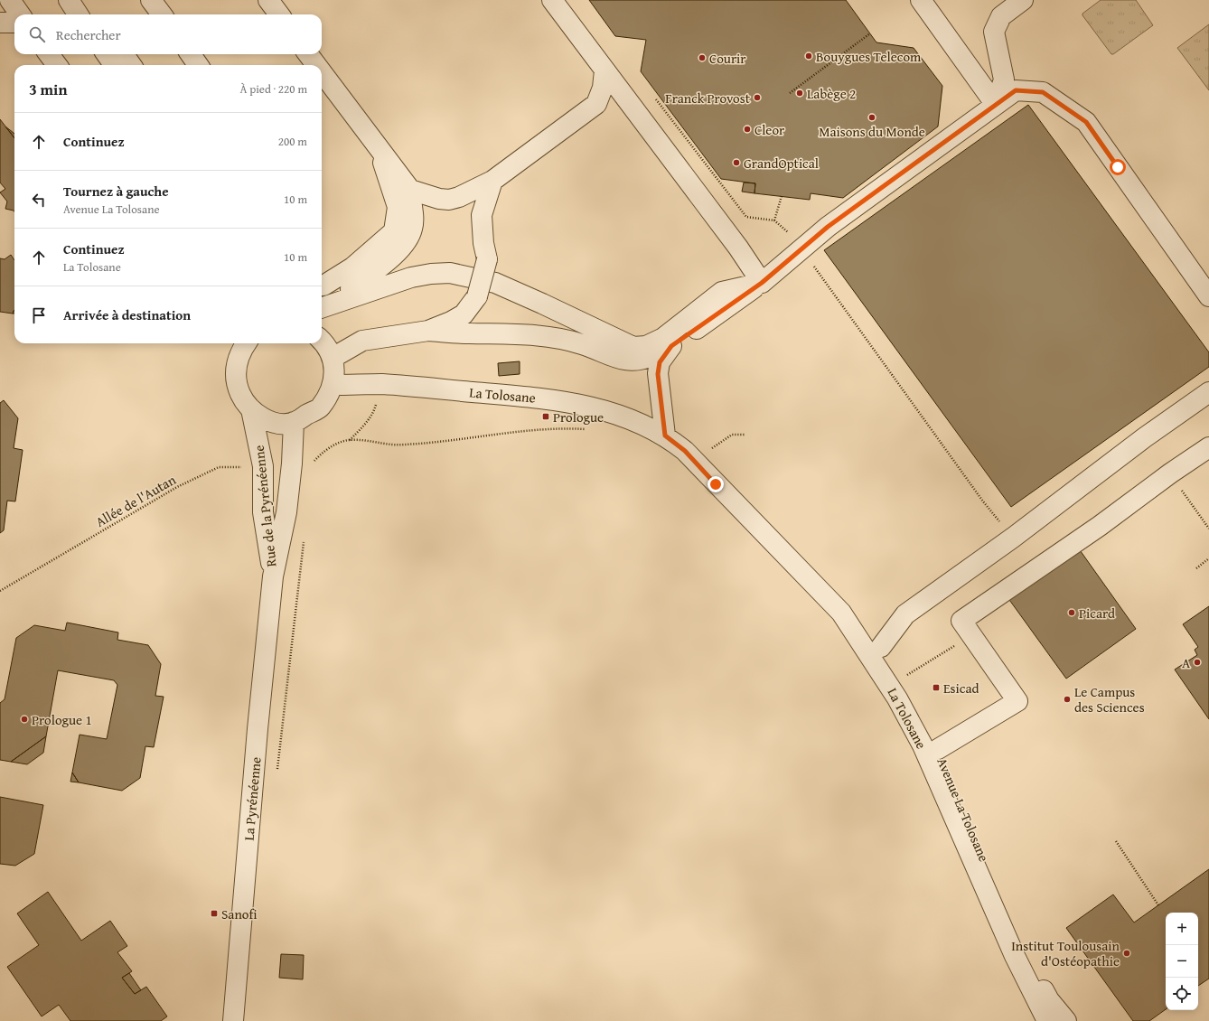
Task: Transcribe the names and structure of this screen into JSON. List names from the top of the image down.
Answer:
{
  "streets": {
    "street": [
      "La Tolosane",
      "Rue de la Pyrénéenne",
      "La Pyrénéenne",
      "Avenue La Tolosane"
    ],
    "path": ["Allée de l'Autan"]
  },
  "crossings": [
    ["La Tolosane", "Avenue La Tolosane"],
    ["Allée de l'Autan", "Rue de la Pyrénéenne"],
    ["Rue de la Pyrénéenne", "La Pyrénéenne"]
  ],
  "places": {
    "other": [
      "Bouygues Telecom",
      "Courir",
      "Labège 2",
      "Franck Provost",
      "Maisons du Monde",
      "Cleor",
      "GrandOptical",
      "Picard",
      "A",
      "Le Campus des Sciences",
      "Prologue 1",
      "Institut Toulousain d'Ostéopathie"
    ],
    "transit": ["Prologue", "Esicad", "Sanofi"]
  },
  "page": {
    "search": "Rechercher",
    "heading": ["3 min", "À pied · 220 m"],
    "list": [
      ["Continuez", "200 m"],
      ["Tournez à gauche", "Avenue La Tolosane", "10 m"],
      ["Continuez", "La Tolosane", "10 m"],
      "Arrivée à destination"
    ],
    "map_buttons": ["+", "−"]
  }
}
